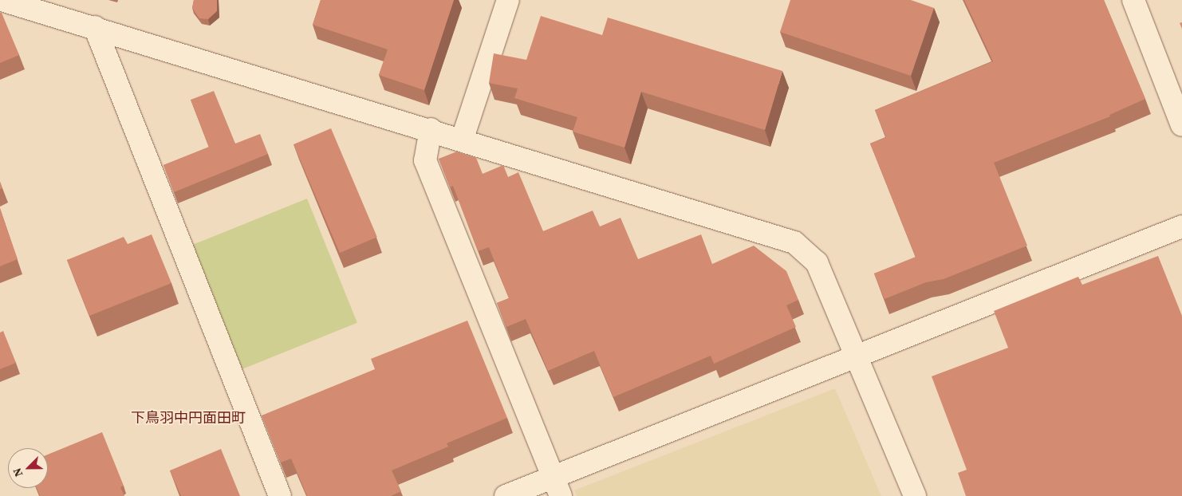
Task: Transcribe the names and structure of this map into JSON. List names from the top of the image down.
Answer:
{
  "districts": ["下鳥羽中円面田町"],
  "north": "bottom left"
}
